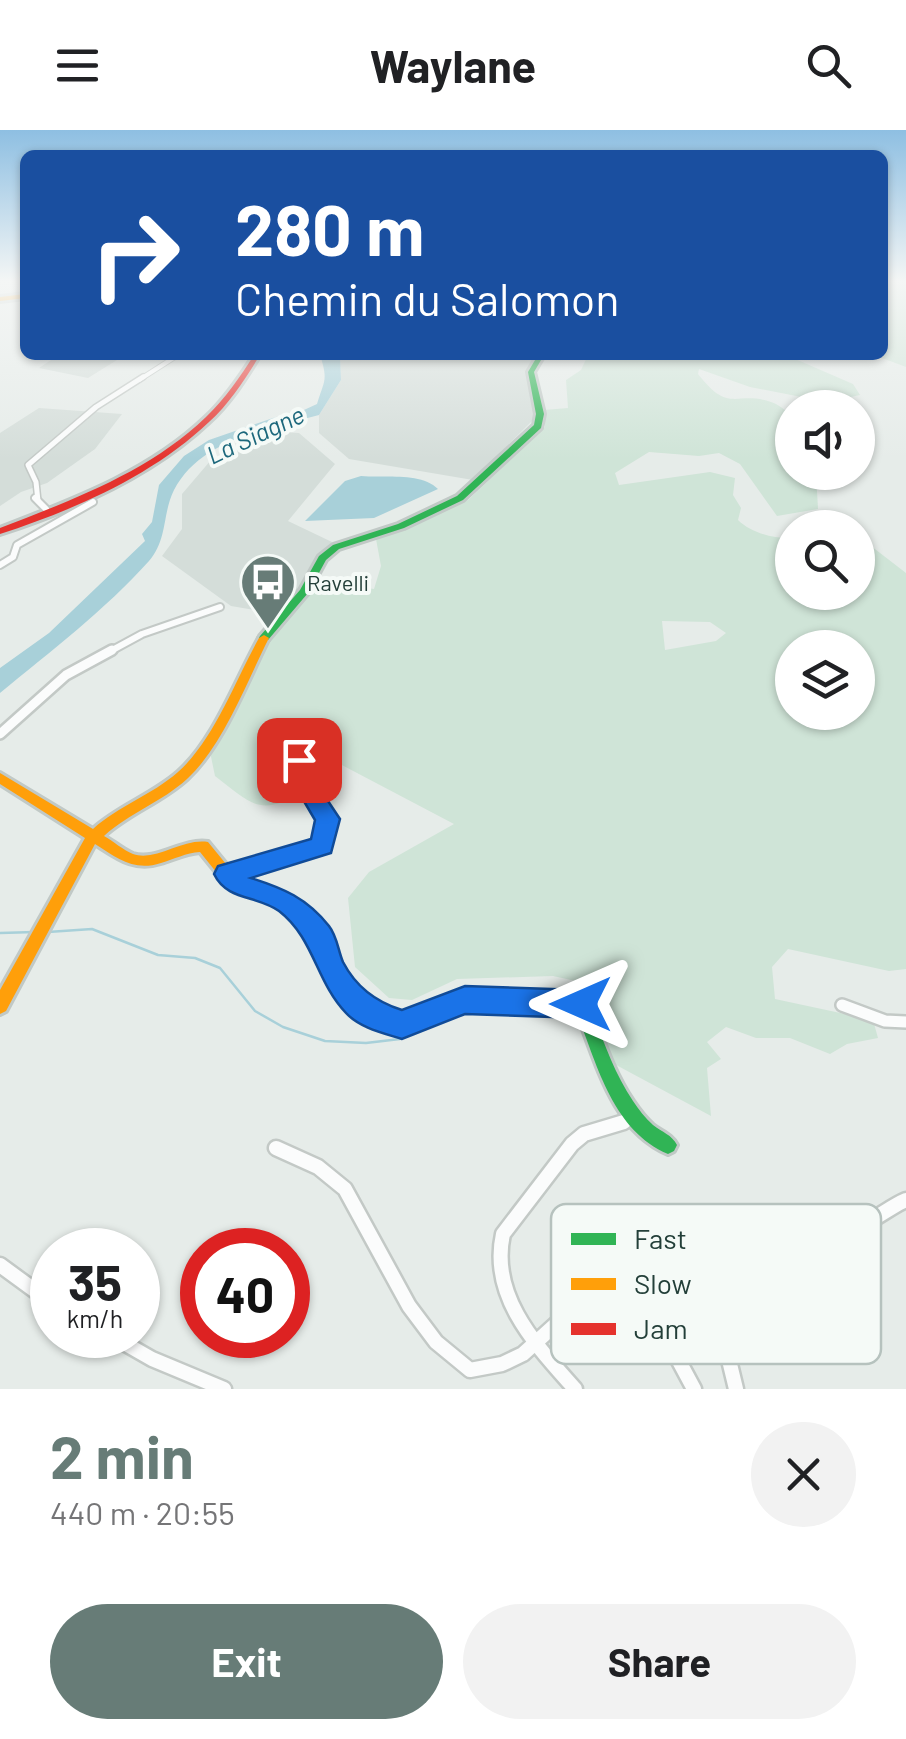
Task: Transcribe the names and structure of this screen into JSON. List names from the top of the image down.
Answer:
{
  "water": ["La Siagne"],
  "places": {
    "bus stop": ["Ravelli"]
  },
  "legend": ["Fast", "Slow", "Jam"],
  "page": {
    "header": "Waylane",
    "turn": ["280 m", "Chemin du Salomon"],
    "speed": "35 km/h",
    "limit": "40",
    "heading": ["2 min", "440 m · 20:55"],
    "buttons": ["Exit", "Share"]
  }
}
